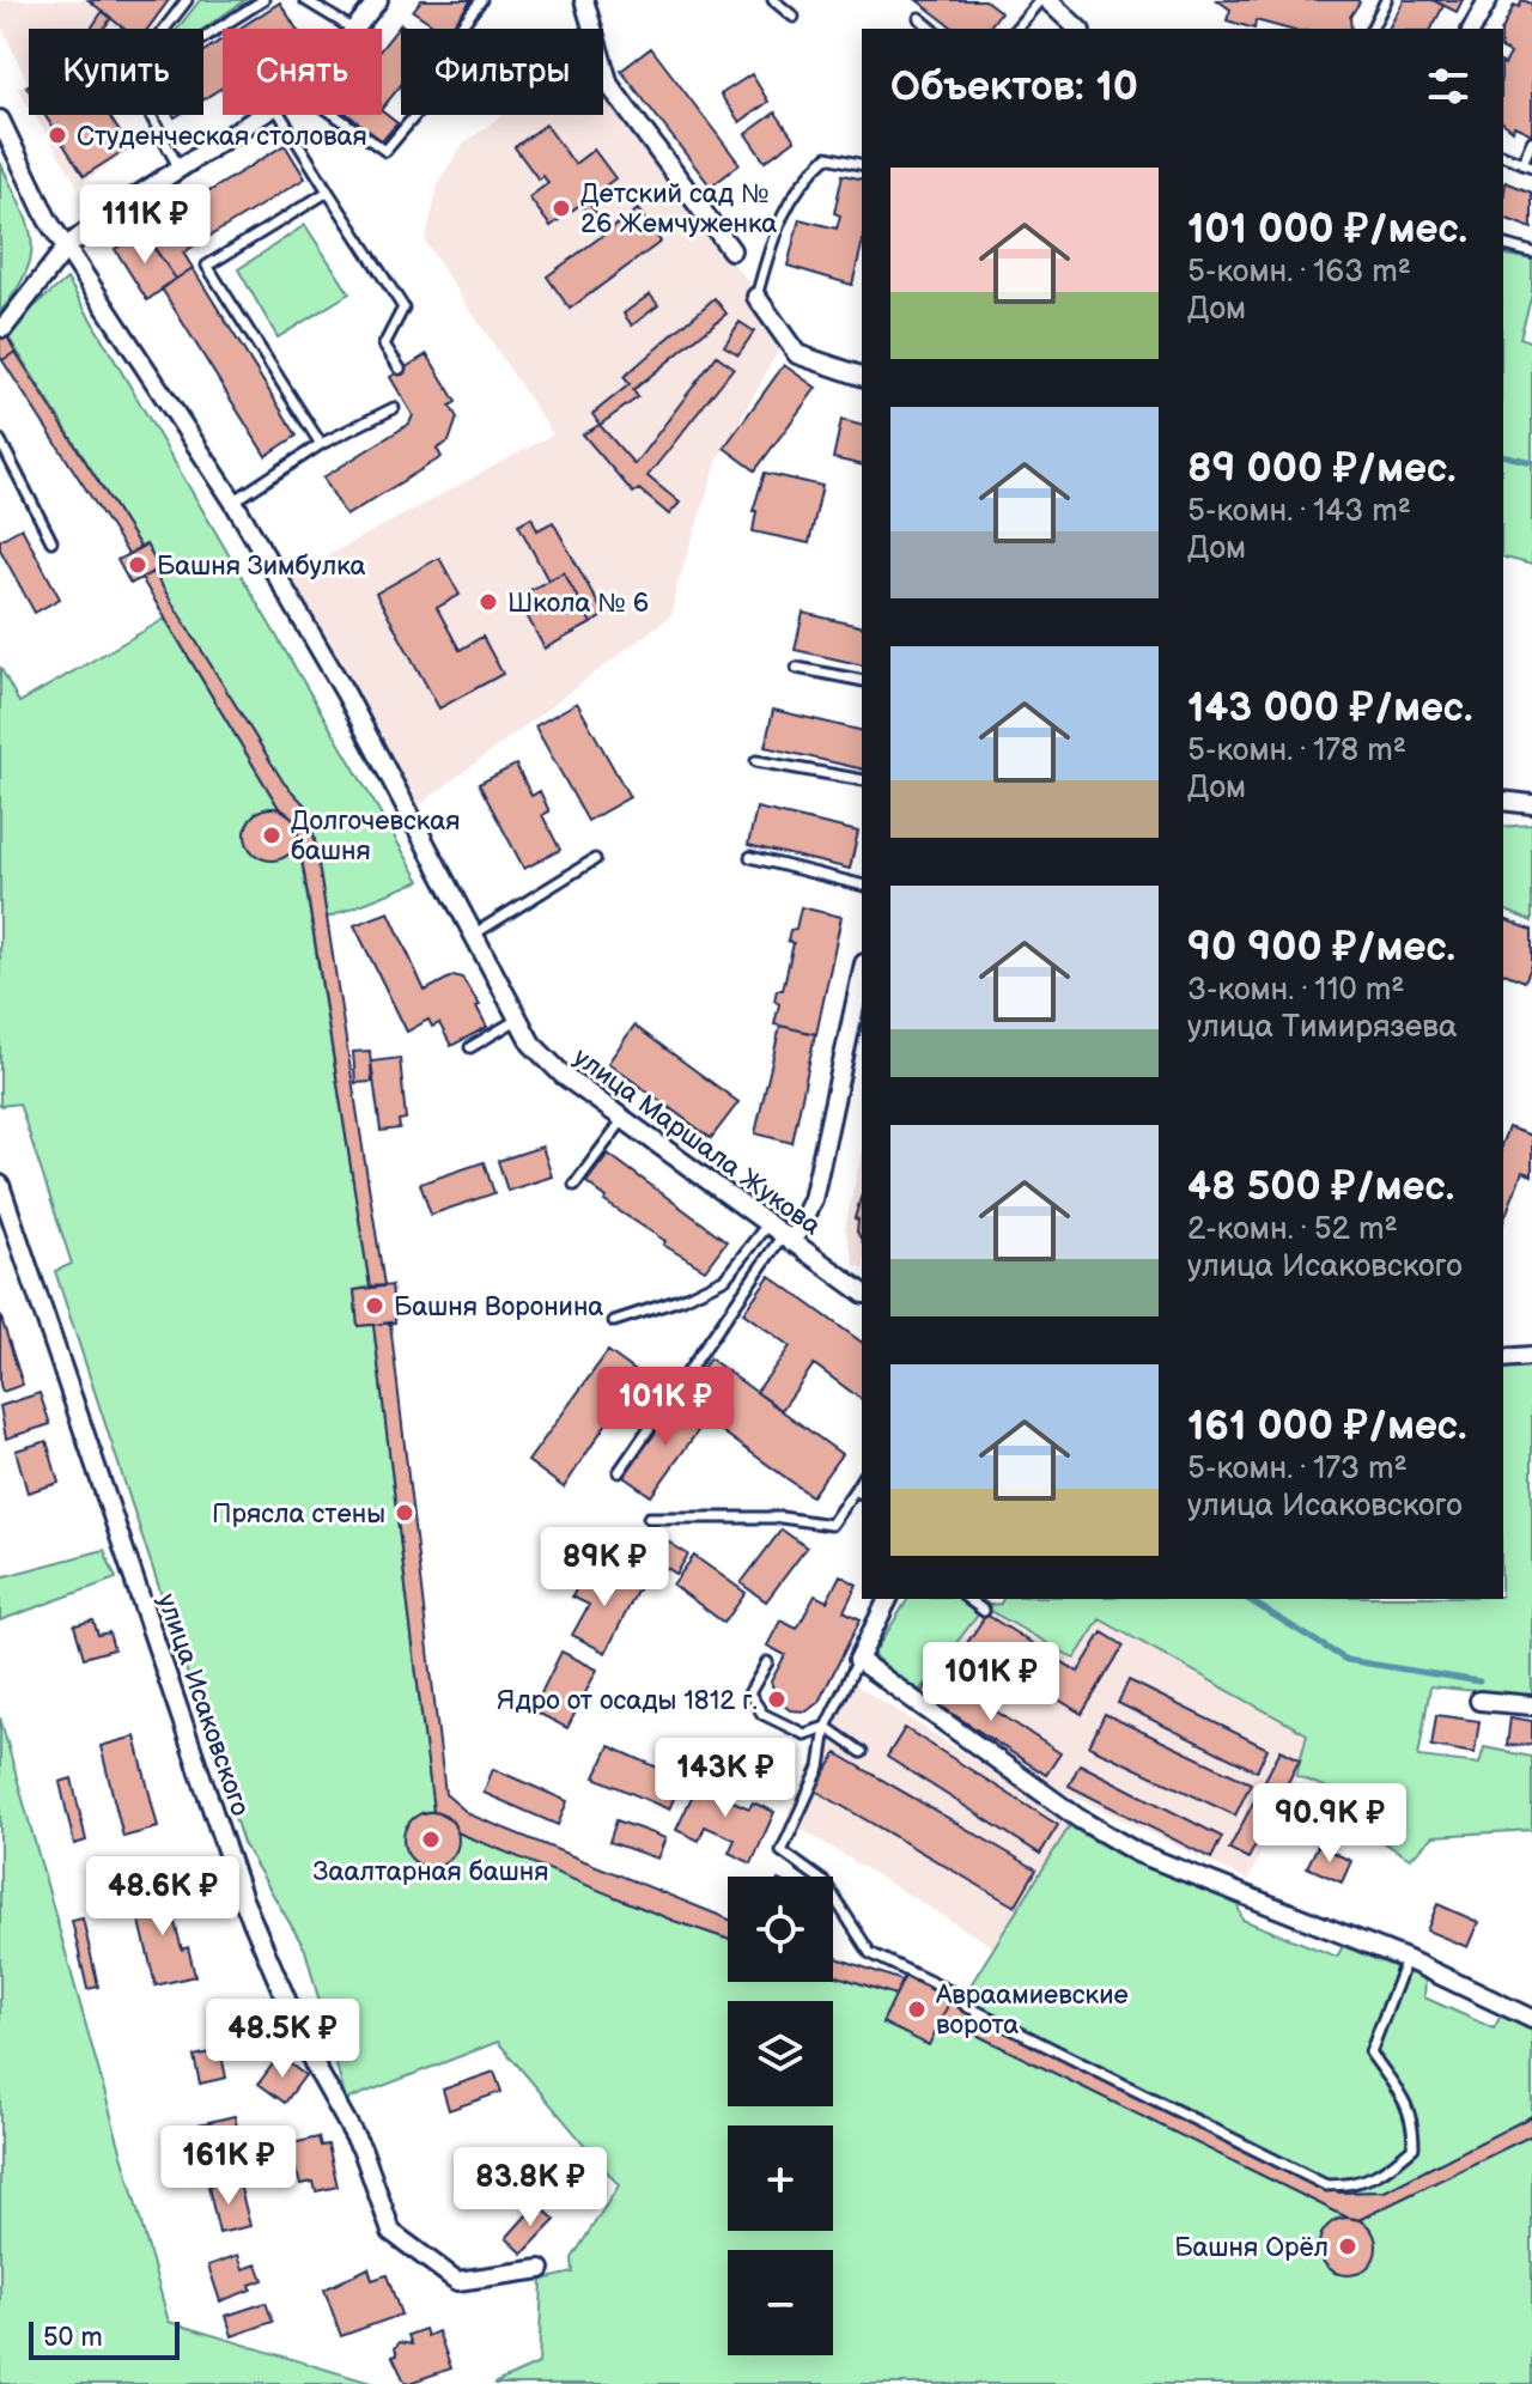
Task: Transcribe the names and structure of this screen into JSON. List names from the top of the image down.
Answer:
{
  "streets": {
    "street": ["улица Маршала Жукова", "улица Исаковского"]
  },
  "places": [
    "Студенческая столовая",
    "Детский сад № 26 Жемчуженка",
    "Башня Зимбулка",
    "Школа № 6",
    "Долгочевская башня",
    "Башня Воронина",
    "Прясла стены",
    "Ядро от осады 1812 г.",
    "Заалтарная башня",
    "Авраамиевские ворота",
    "Башня Орёл"
  ],
  "scale_bar": "50 m",
  "page": {
    "chip": ["Купить", "Снять", "Фильтры"],
    "heading": "Объектов: 10",
    "list": [
      {
        "name": "101 000 ₽/мес.",
        "note": "5-комн. · 163 m² · Дом"
      },
      {
        "name": "89 000 ₽/мес.",
        "note": "5-комн. · 143 m² · Дом"
      },
      {
        "name": "143 000 ₽/мес.",
        "note": "5-комн. · 178 m² · Дом"
      },
      {
        "name": "90 900 ₽/мес.",
        "note": "3-комн. · 110 m² · улица Тимирязева"
      },
      {
        "name": "48 500 ₽/мес.",
        "note": "2-комн. · 52 m² · улица Исаковского"
      },
      {
        "name": "161 000 ₽/мес.",
        "note": "5-комн. · 173 m² · улица Исаковского"
      }
    ],
    "price": [
      "111K ₽",
      "101K ₽",
      "89K ₽",
      "101K ₽",
      "143K ₽",
      "90.9K ₽",
      "48.6K ₽",
      "48.5K ₽",
      "161K ₽",
      "83.8K ₽"
    ],
    "map_buttons": ["+", "−"],
    "scale": "50 m"
  }
}
